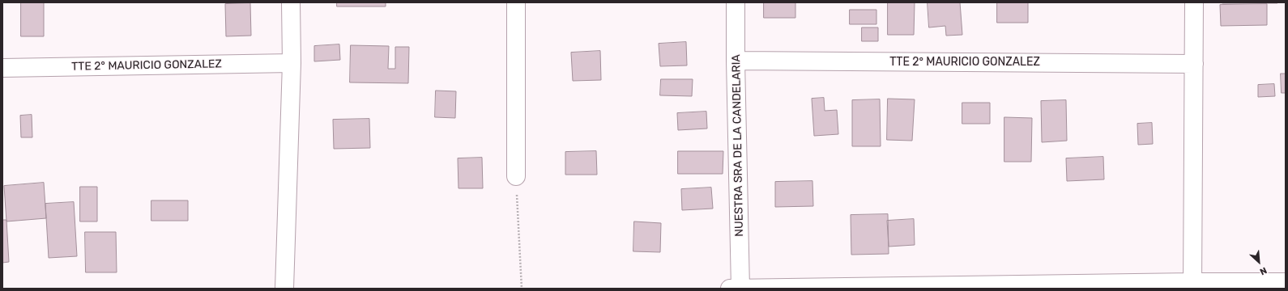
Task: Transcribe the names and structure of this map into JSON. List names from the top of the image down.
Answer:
{
  "streets": {
    "street": ["TTE 2° MAURICIO GONZALEZ", "NUESTRA SRA DE LA CANDELARIA"]
  },
  "crossings": [
    ["TTE 2° MAURICIO GONZALEZ", "NUESTRA SRA DE LA CANDELARIA"]
  ],
  "north": "bottom right"
}
